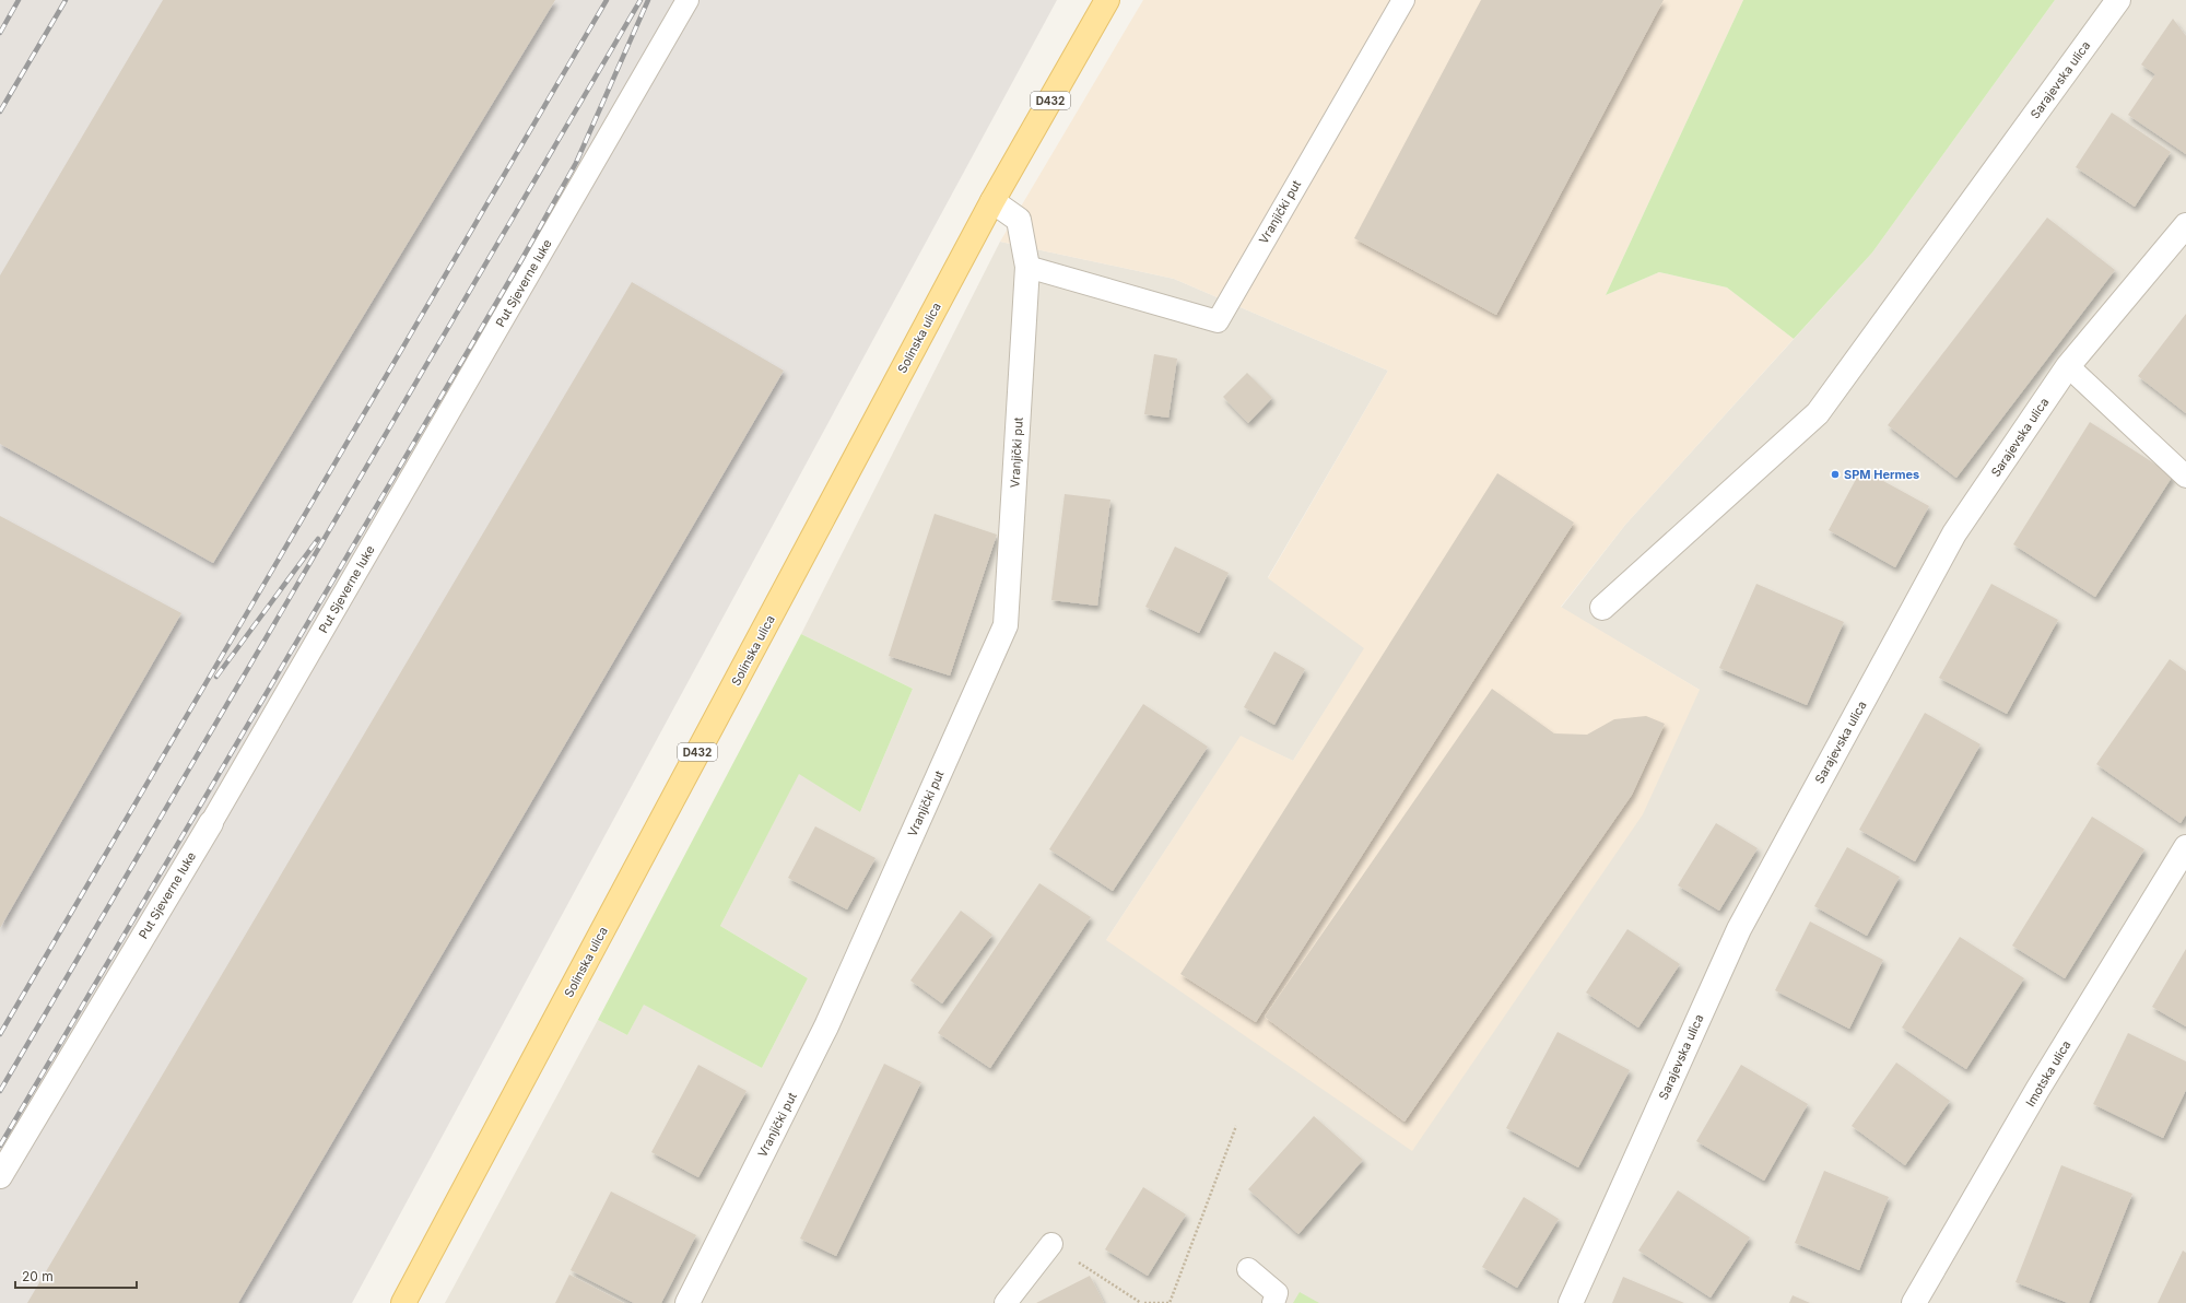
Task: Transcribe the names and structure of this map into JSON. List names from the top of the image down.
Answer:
{
  "streets": {
    "main road": ["D432", "Solinska ulica"],
    "street": [
      "Sarajevska ulica",
      "Vranjički put",
      "Put Sjeverne luke",
      "Imotska ulica"
    ]
  },
  "crossings": [
    ["Vranjički put", "Solinska ulica"]
  ],
  "places": ["SPM Hermes"],
  "scale_bar": "20 m"
}
